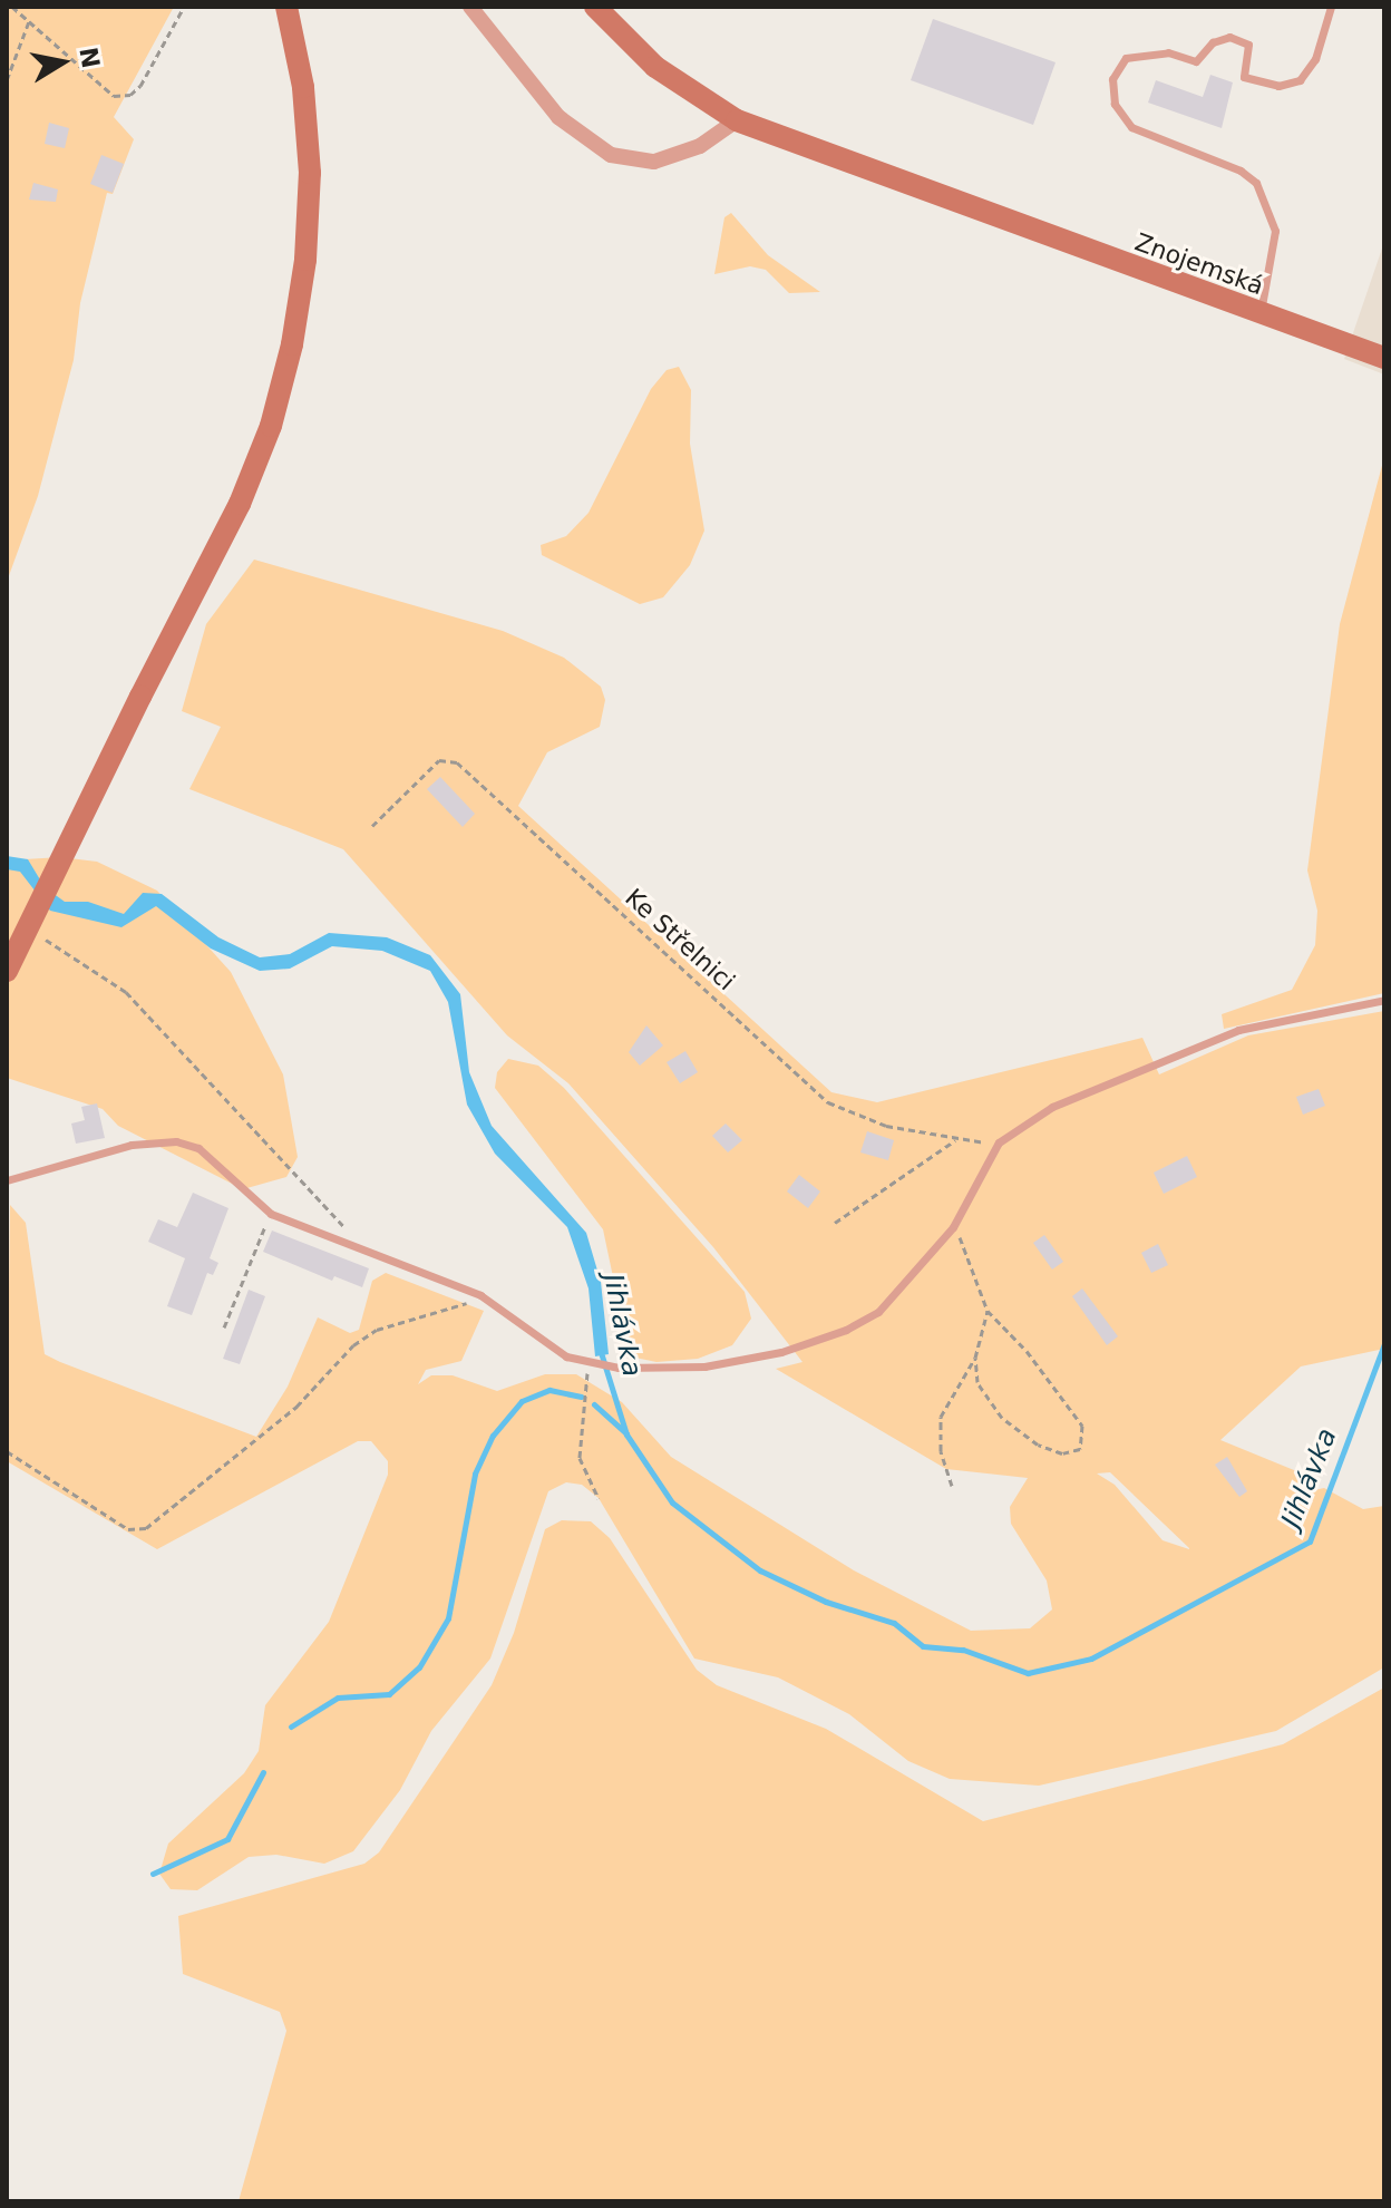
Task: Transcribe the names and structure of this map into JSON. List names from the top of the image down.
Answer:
{
  "streets": {
    "main road": ["Znojemská"],
    "path": ["Ke Střelnici"]
  },
  "water": ["Jihlávka"],
  "north": "right"
}
